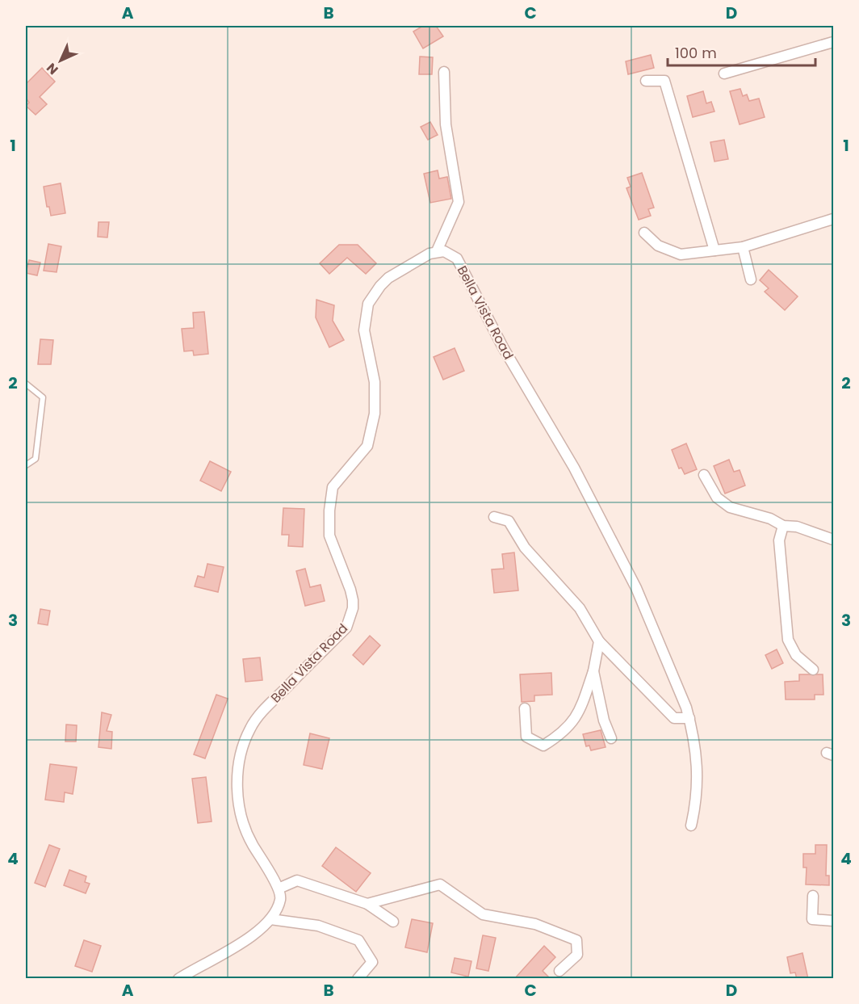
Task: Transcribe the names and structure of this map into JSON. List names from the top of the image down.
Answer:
{
  "streets": {
    "street": ["Bella Vista Road"]
  },
  "scale_bar": "100 m",
  "north": "bottom left",
  "grid": {
    "columns": [
      "A",
      "B",
      "C",
      "D"
    ],
    "rows": [
      "1",
      "2",
      "3",
      "4"
    ]
  }
}
